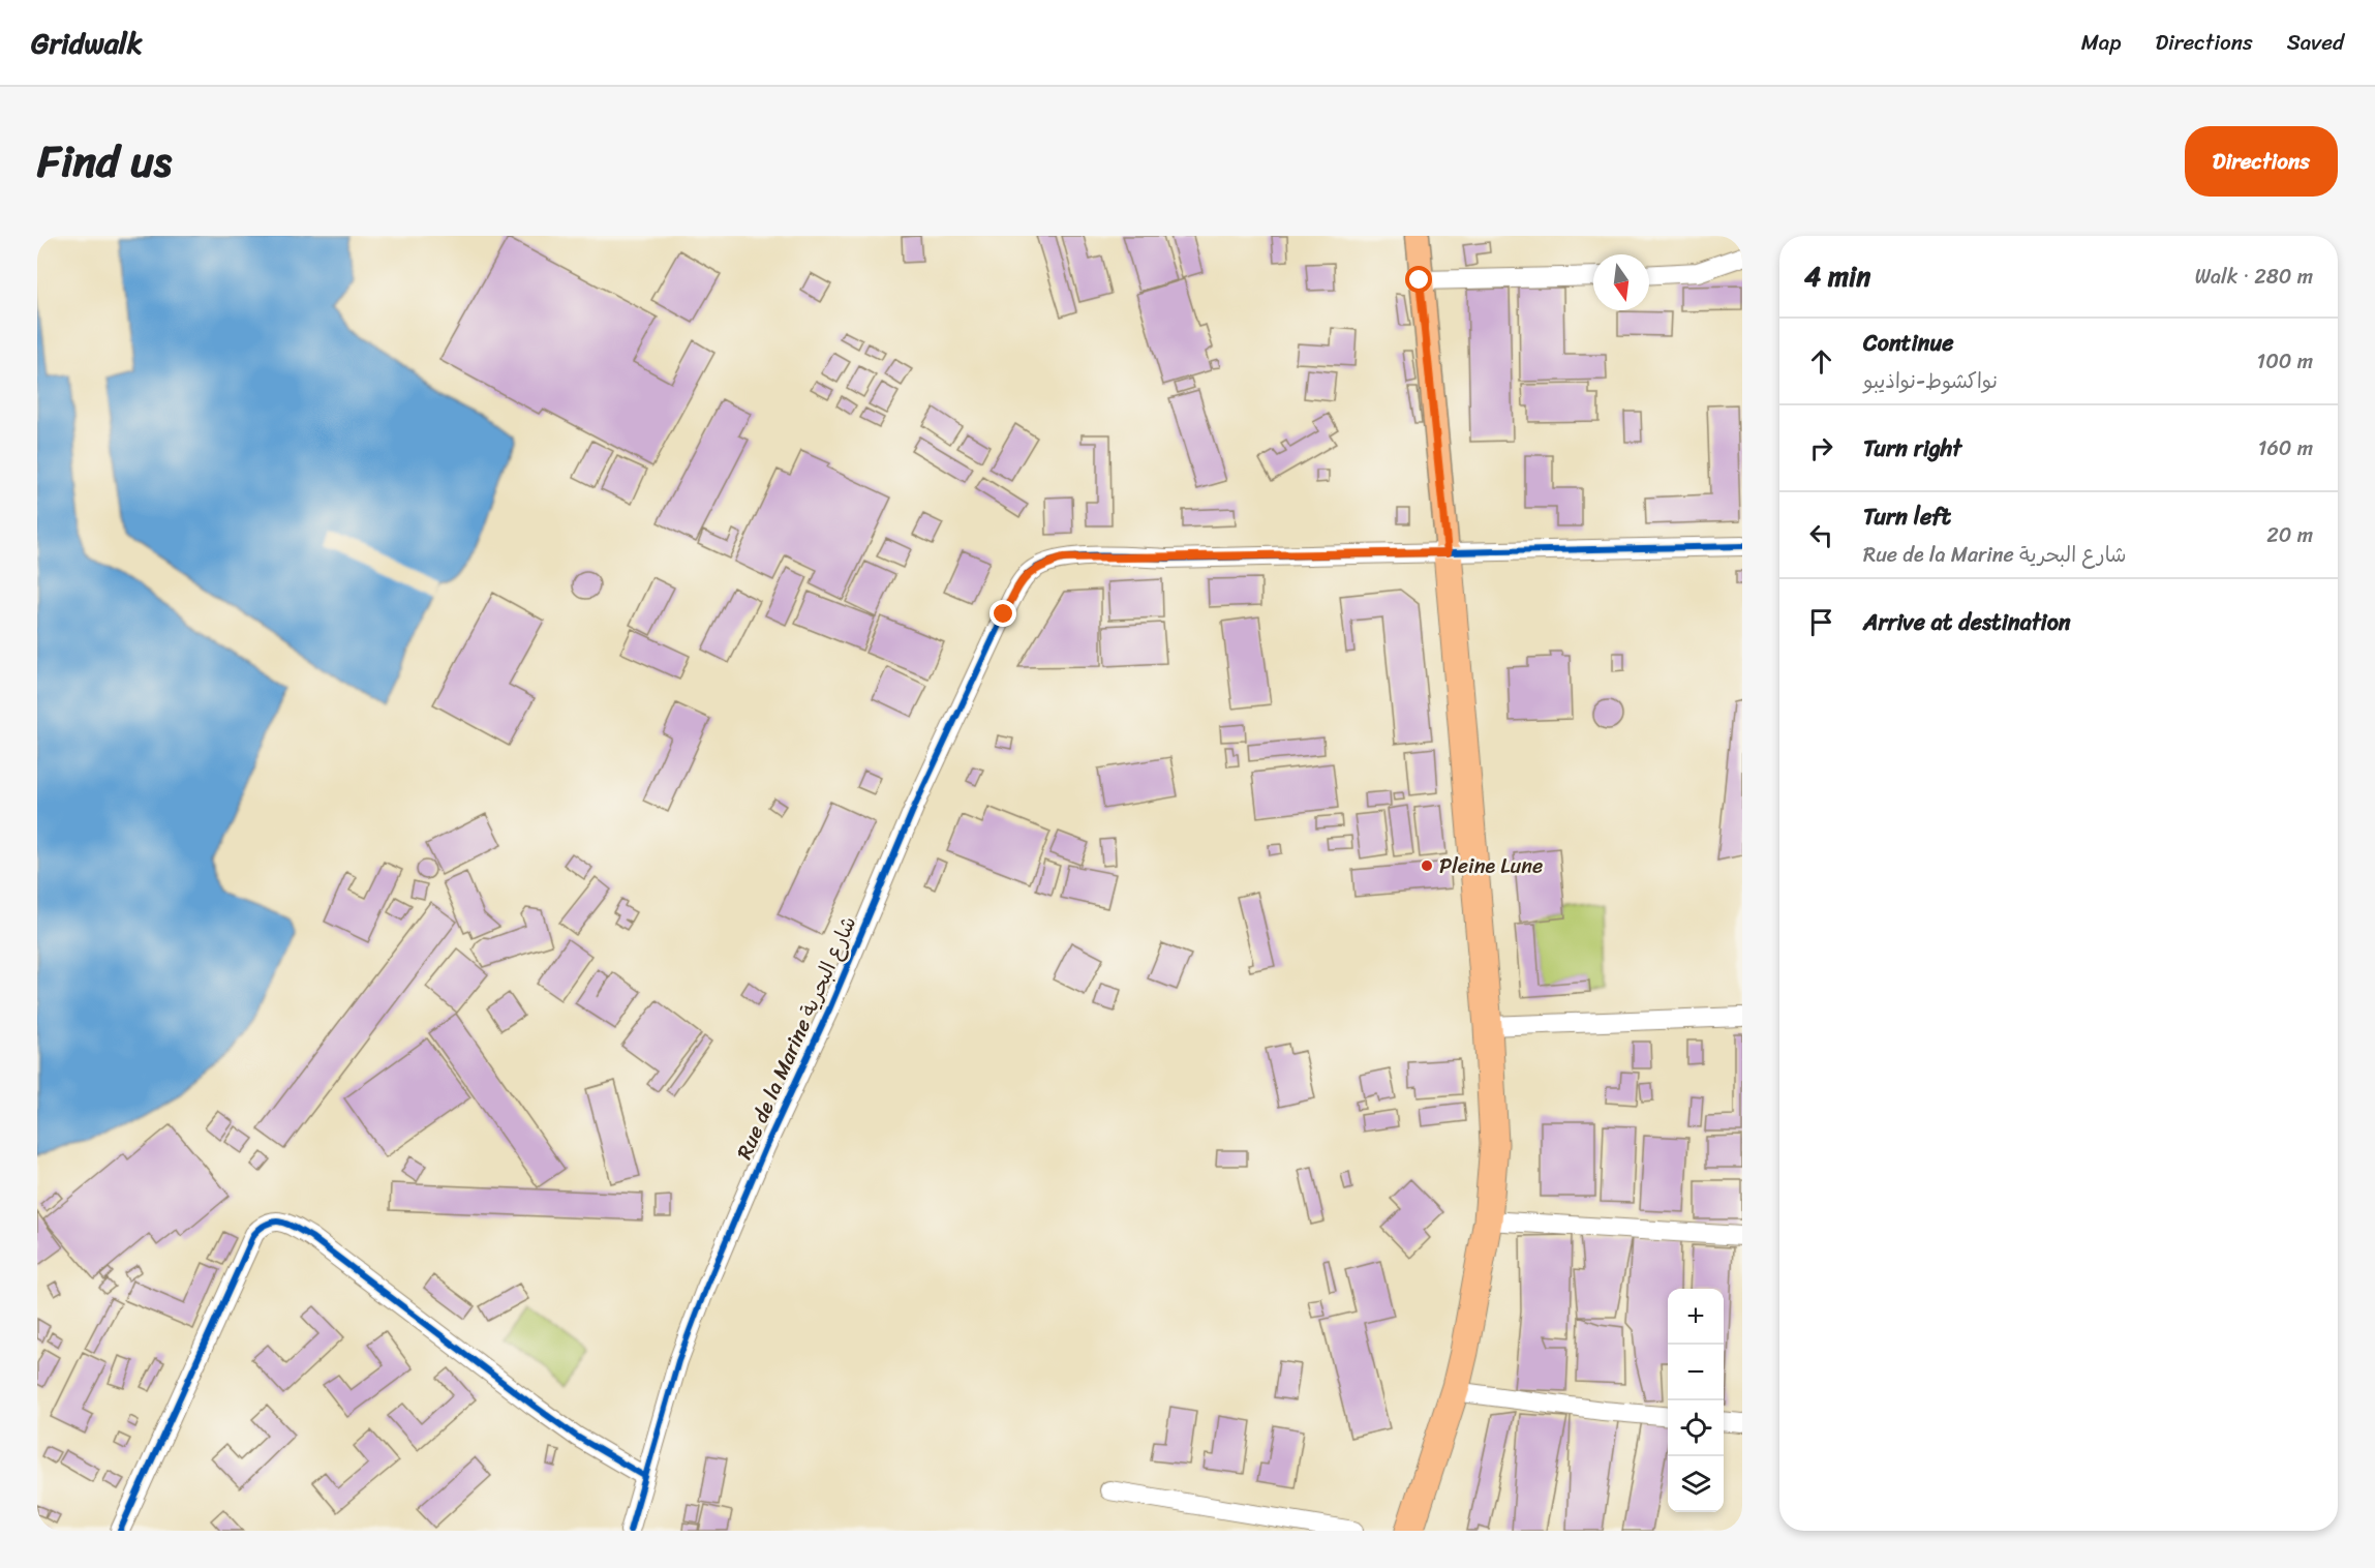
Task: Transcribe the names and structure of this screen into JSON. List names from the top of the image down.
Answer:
{
  "streets": {
    "street": ["Rue de la Marine شارع البحرية"]
  },
  "places": ["Pleine Lune"],
  "north": "bottom",
  "page": {
    "header": "Gridwalk",
    "nav": ["Map", "Directions", "Saved"],
    "title": "Find us",
    "buttons": "Directions",
    "heading": ["4 min", "Walk · 280 m"],
    "list": [
      ["Continue", "نواكشوط-نواذيبو", "100 m"],
      ["Turn right", "160 m"],
      ["Turn left", "Rue de la Marine شارع البحرية", "20 m"],
      "Arrive at destination"
    ],
    "map_buttons": ["+", "−"]
  }
}
